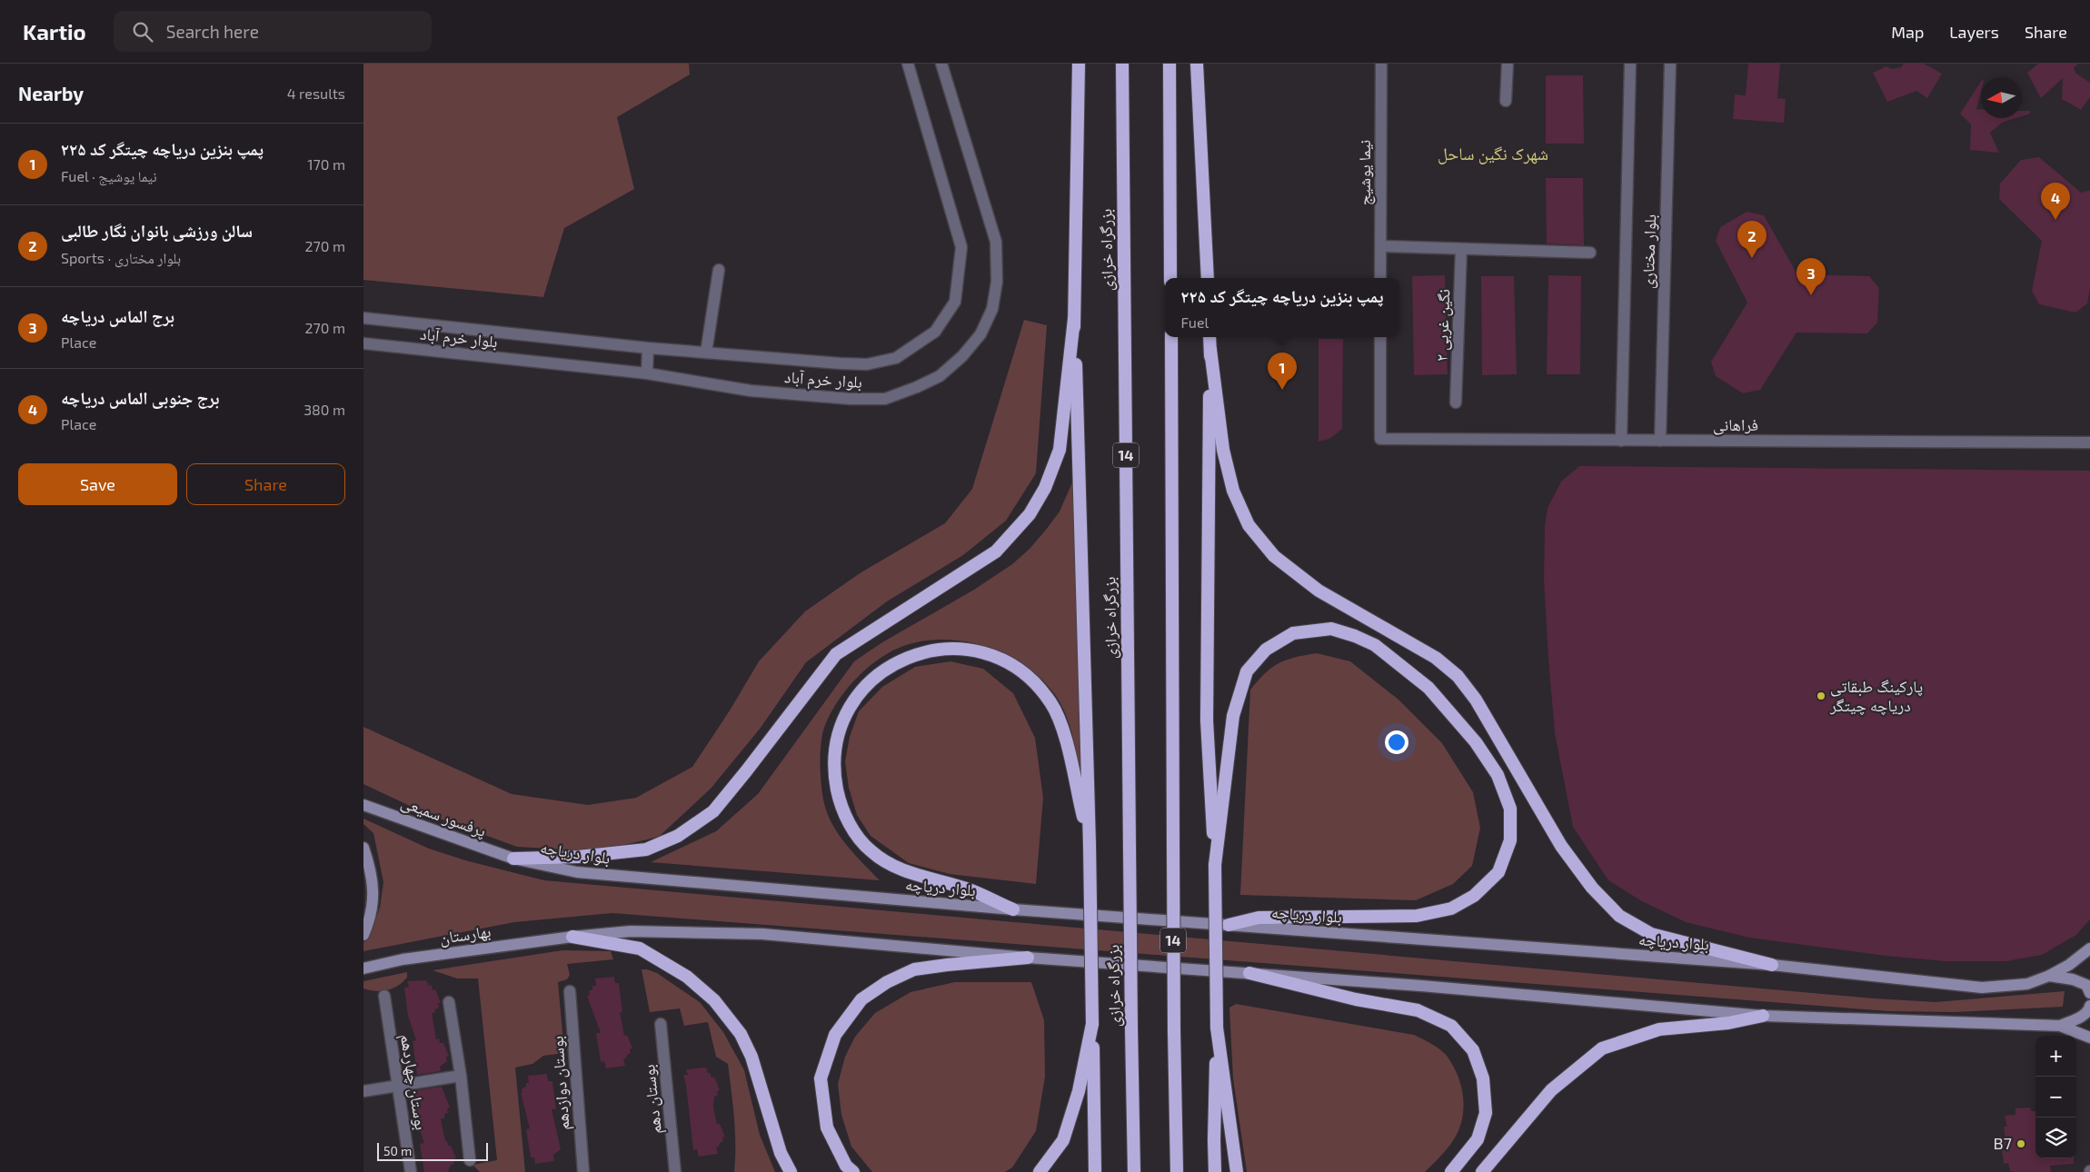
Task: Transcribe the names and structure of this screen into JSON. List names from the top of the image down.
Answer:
{
  "streets": {
    "highway": ["بزرگراه خرازی", "14"],
    "main road": ["پرفسور سمیعی", "بلوار دریاچه", "بهارستان"],
    "street": [
      "نیما یوشیج",
      "بلوار مختاری",
      "نگین غربی ۲",
      "بلوار خرم آباد",
      "فراهانی",
      "بوستان چهاردهم",
      "بوستان دوازدهم",
      "بوستان دهم"
    ]
  },
  "crossings": [
    ["بلوار مختاری", "فراهانی"],
    ["پرفسور سمیعی", "بلوار دریاچه"]
  ],
  "districts": ["شهرک نگین ساحل"],
  "places": ["پارکینگ طبقاتی دریاچه چیتگر", "B7"],
  "scale_bar": "50 m",
  "north": "left",
  "page": {
    "header": "Kartio",
    "search": "Search here",
    "nav": ["Map", "Layers", "Share"],
    "heading": ["Nearby", "4 results"],
    "list": [
      {
        "mark": "1",
        "name": "پمپ بنزین دریاچه چیتگر کد ۲۲۵",
        "note": "Fuel · نیما یوشیج",
        "value": "170 m"
      },
      {
        "mark": "2",
        "name": "سالن ورزشی بانوان نگار طالبی",
        "note": "Sports · بلوار مختاری",
        "value": "270 m"
      },
      {
        "mark": "3",
        "name": "برج الماس دریاچه",
        "note": "Place",
        "value": "270 m"
      },
      {
        "mark": "4",
        "name": "برج جنوبی الماس دریاچه",
        "note": "Place",
        "value": "380 m"
      }
    ],
    "pins": [
      "4",
      "2",
      "3",
      "1"
    ],
    "popup": ["پمپ بنزین دریاچه چیتگر کد ۲۲۵", "Fuel"],
    "buttons": ["Save", "Share"],
    "map_buttons": ["+", "−"],
    "scale": "50 m"
  }
}
